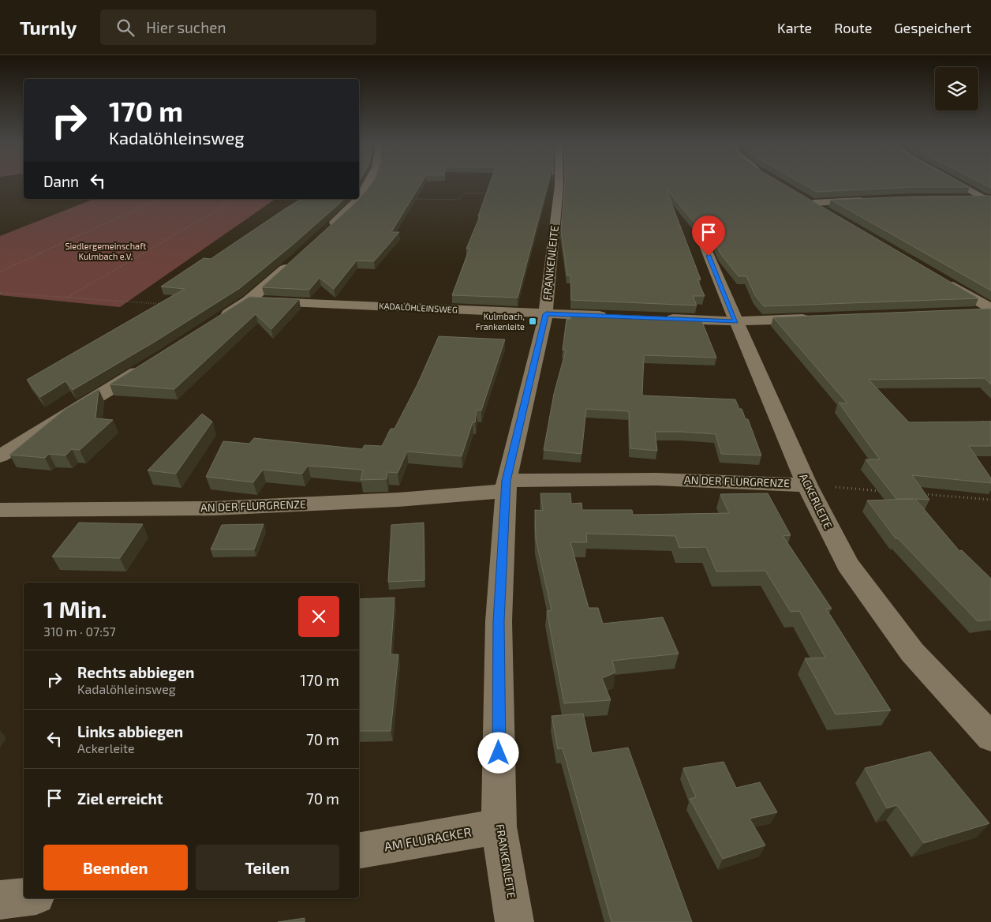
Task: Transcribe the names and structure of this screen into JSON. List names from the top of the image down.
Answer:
{
  "streets": {
    "street": [
      "FRANKENLEITE",
      "KADALÖHLEINSWEG",
      "AN DER FLURGRENZE",
      "ACKERLEITE",
      "AM FLURACKER"
    ]
  },
  "crossings": [
    ["FRANKENLEITE", "KADALÖHLEINSWEG"],
    ["FRANKENLEITE", "AN DER FLURGRENZE"],
    ["FRANKENLEITE", "AM FLURACKER"],
    ["AN DER FLURGRENZE", "ACKERLEITE"]
  ],
  "parks": ["Siedlergemeinschaft Kulmbach e.V."],
  "places": {
    "transit": ["Kulmbach, Frankenleite"]
  },
  "page": {
    "header": "Turnly",
    "search": "Hier suchen",
    "nav": ["Karte", "Route", "Gespeichert"],
    "turn": ["170 m", "Kadalöhleinsweg"],
    "then": "Dann",
    "heading": ["1 Min.", "310 m · 07:57"],
    "list": [
      {
        "name": "Rechts abbiegen",
        "note": "Kadalöhleinsweg",
        "value": "170 m"
      },
      {
        "name": "Links abbiegen",
        "note": "Ackerleite",
        "value": "70 m"
      },
      {
        "name": "Ziel erreicht",
        "value": "70 m"
      }
    ],
    "buttons": ["Beenden", "Teilen"]
  }
}
